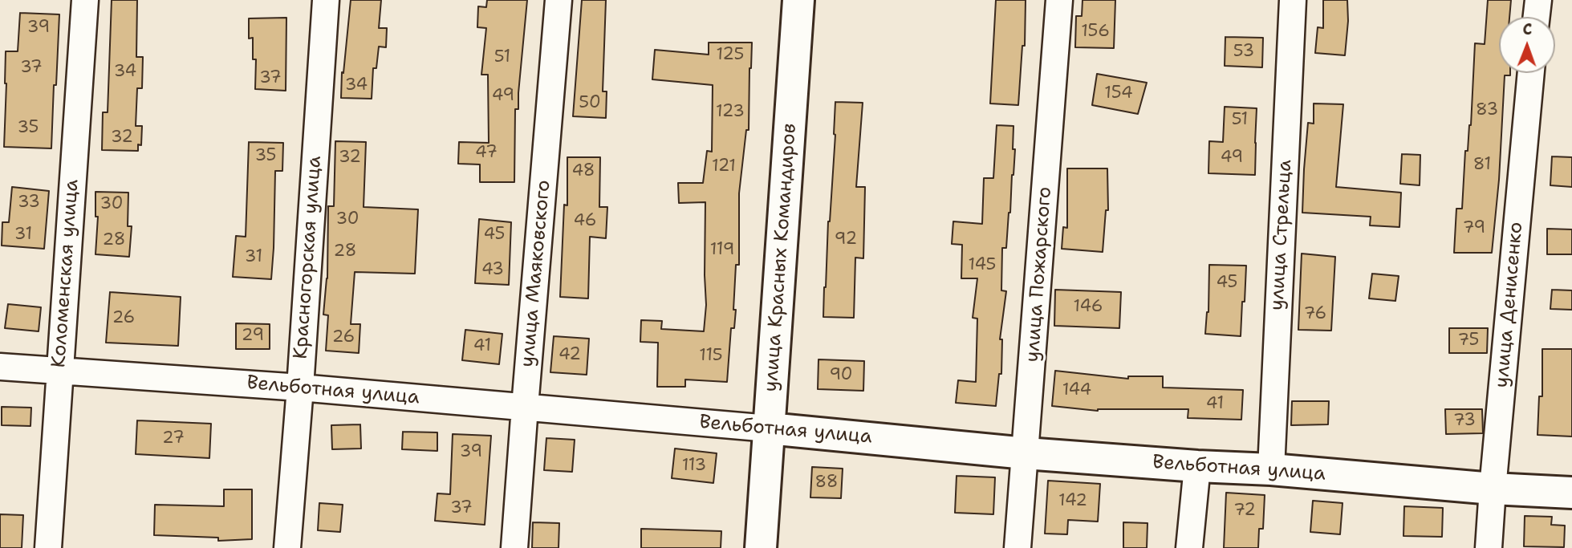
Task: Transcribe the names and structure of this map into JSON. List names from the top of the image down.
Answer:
{
  "streets": {
    "street": [
      "улица Стрельца",
      "Красногорская улица",
      "улица Красных Командиров",
      "Коломенская улица",
      "улица Маяковского",
      "улица Пожарского",
      "улица Денисенко",
      "Вельботная улица"
    ]
  },
  "crossings": [
    ["улица Стрельца", "Вельботная улица"],
    ["Красногорская улица", "Вельботная улица"],
    ["улица Красных Командиров", "Вельботная улица"],
    ["Коломенская улица", "Вельботная улица"],
    ["улица Маяковского", "Вельботная улица"],
    ["улица Пожарского", "Вельботная улица"],
    ["улица Денисенко", "Вельботная улица"]
  ],
  "house_numbers": [
    "39",
    "156",
    "53",
    "125",
    "51",
    "37",
    "34",
    "37",
    "34",
    "154",
    "49",
    "50",
    "83",
    "123",
    "51",
    "35",
    "32",
    "47",
    "35",
    "32",
    "49",
    "81",
    "121",
    "48",
    "33",
    "30",
    "30",
    "46",
    "79",
    "31",
    "45",
    "92",
    "28",
    "119",
    "28",
    "31",
    "145",
    "43",
    "45",
    "146",
    "76",
    "26",
    "29",
    "26",
    "75",
    "41",
    "42",
    "115",
    "90",
    "144",
    "41",
    "73",
    "27",
    "39",
    "113",
    "88",
    "142",
    "37",
    "72"
  ],
  "north": "top"
}
